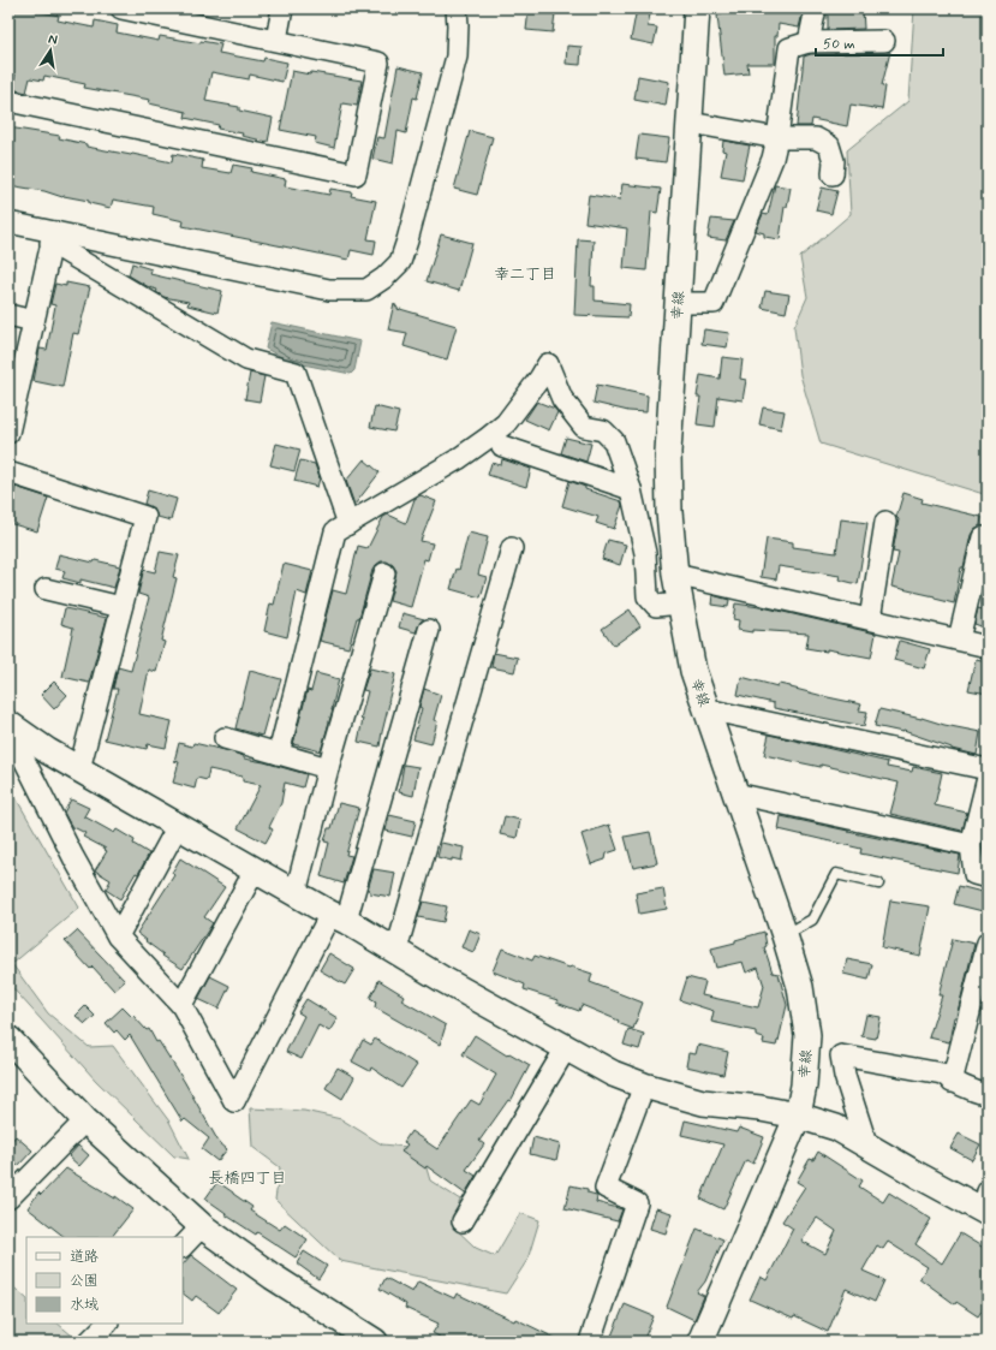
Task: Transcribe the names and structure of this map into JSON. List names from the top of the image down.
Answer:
{
  "streets": {
    "street": ["幸線"]
  },
  "districts": ["幸二丁目", "長橋四丁目"],
  "legend": ["道路", "公園", "水域"],
  "scale_bar": "50 m",
  "north": "top"
}
